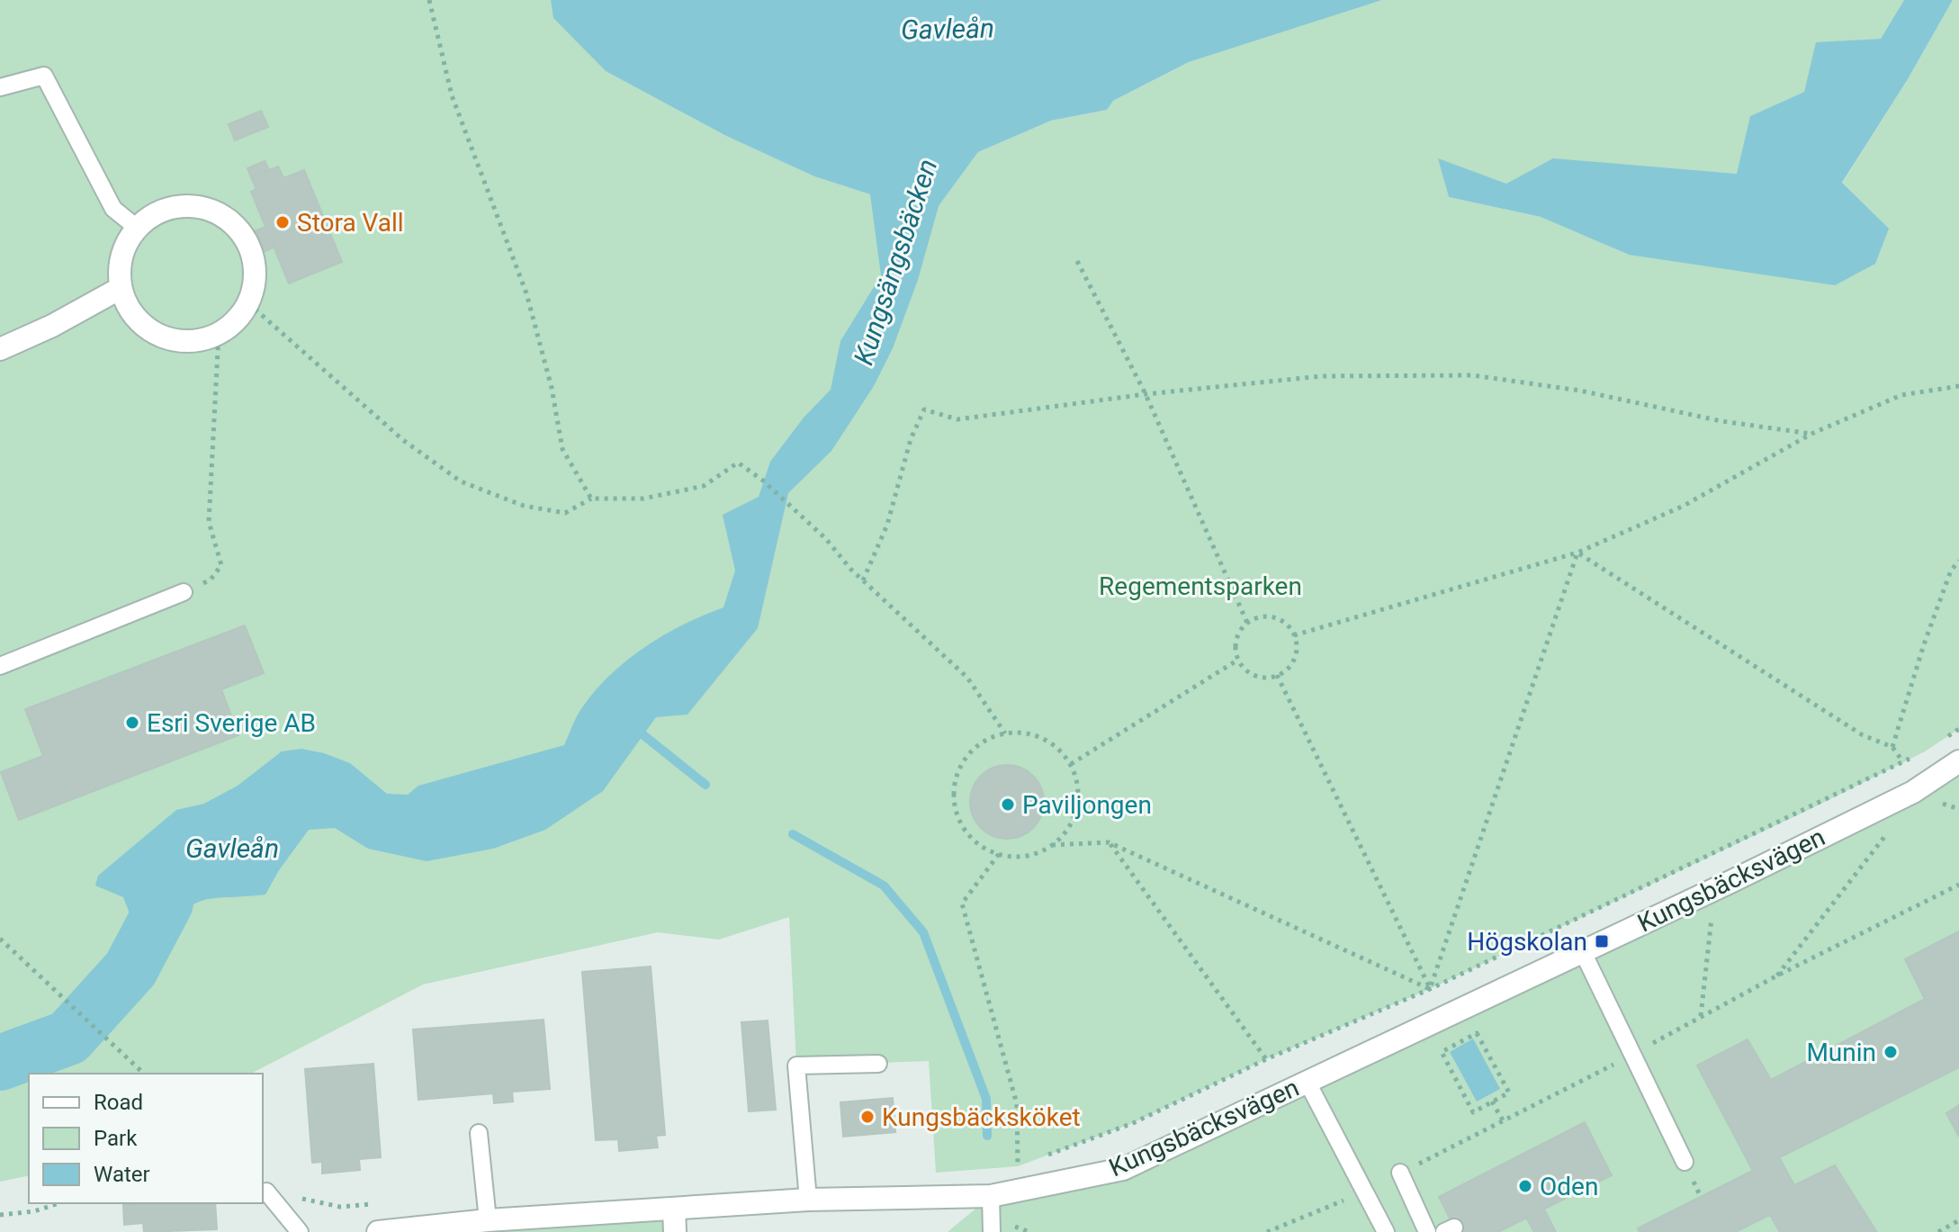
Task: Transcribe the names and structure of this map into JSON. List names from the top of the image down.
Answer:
{
  "streets": {
    "street": ["Kungsbäcksvägen"]
  },
  "water": ["Gavleån", "Kungsängsbäcken"],
  "parks": ["Regementsparken"],
  "places": {
    "other": [
      "Stora Vall",
      "Esri Sverige AB",
      "Paviljongen",
      "Munin",
      "Kungsbäcksköket",
      "Oden"
    ],
    "transit": ["Högskolan"]
  },
  "legend": ["Road", "Park", "Water"]
}
